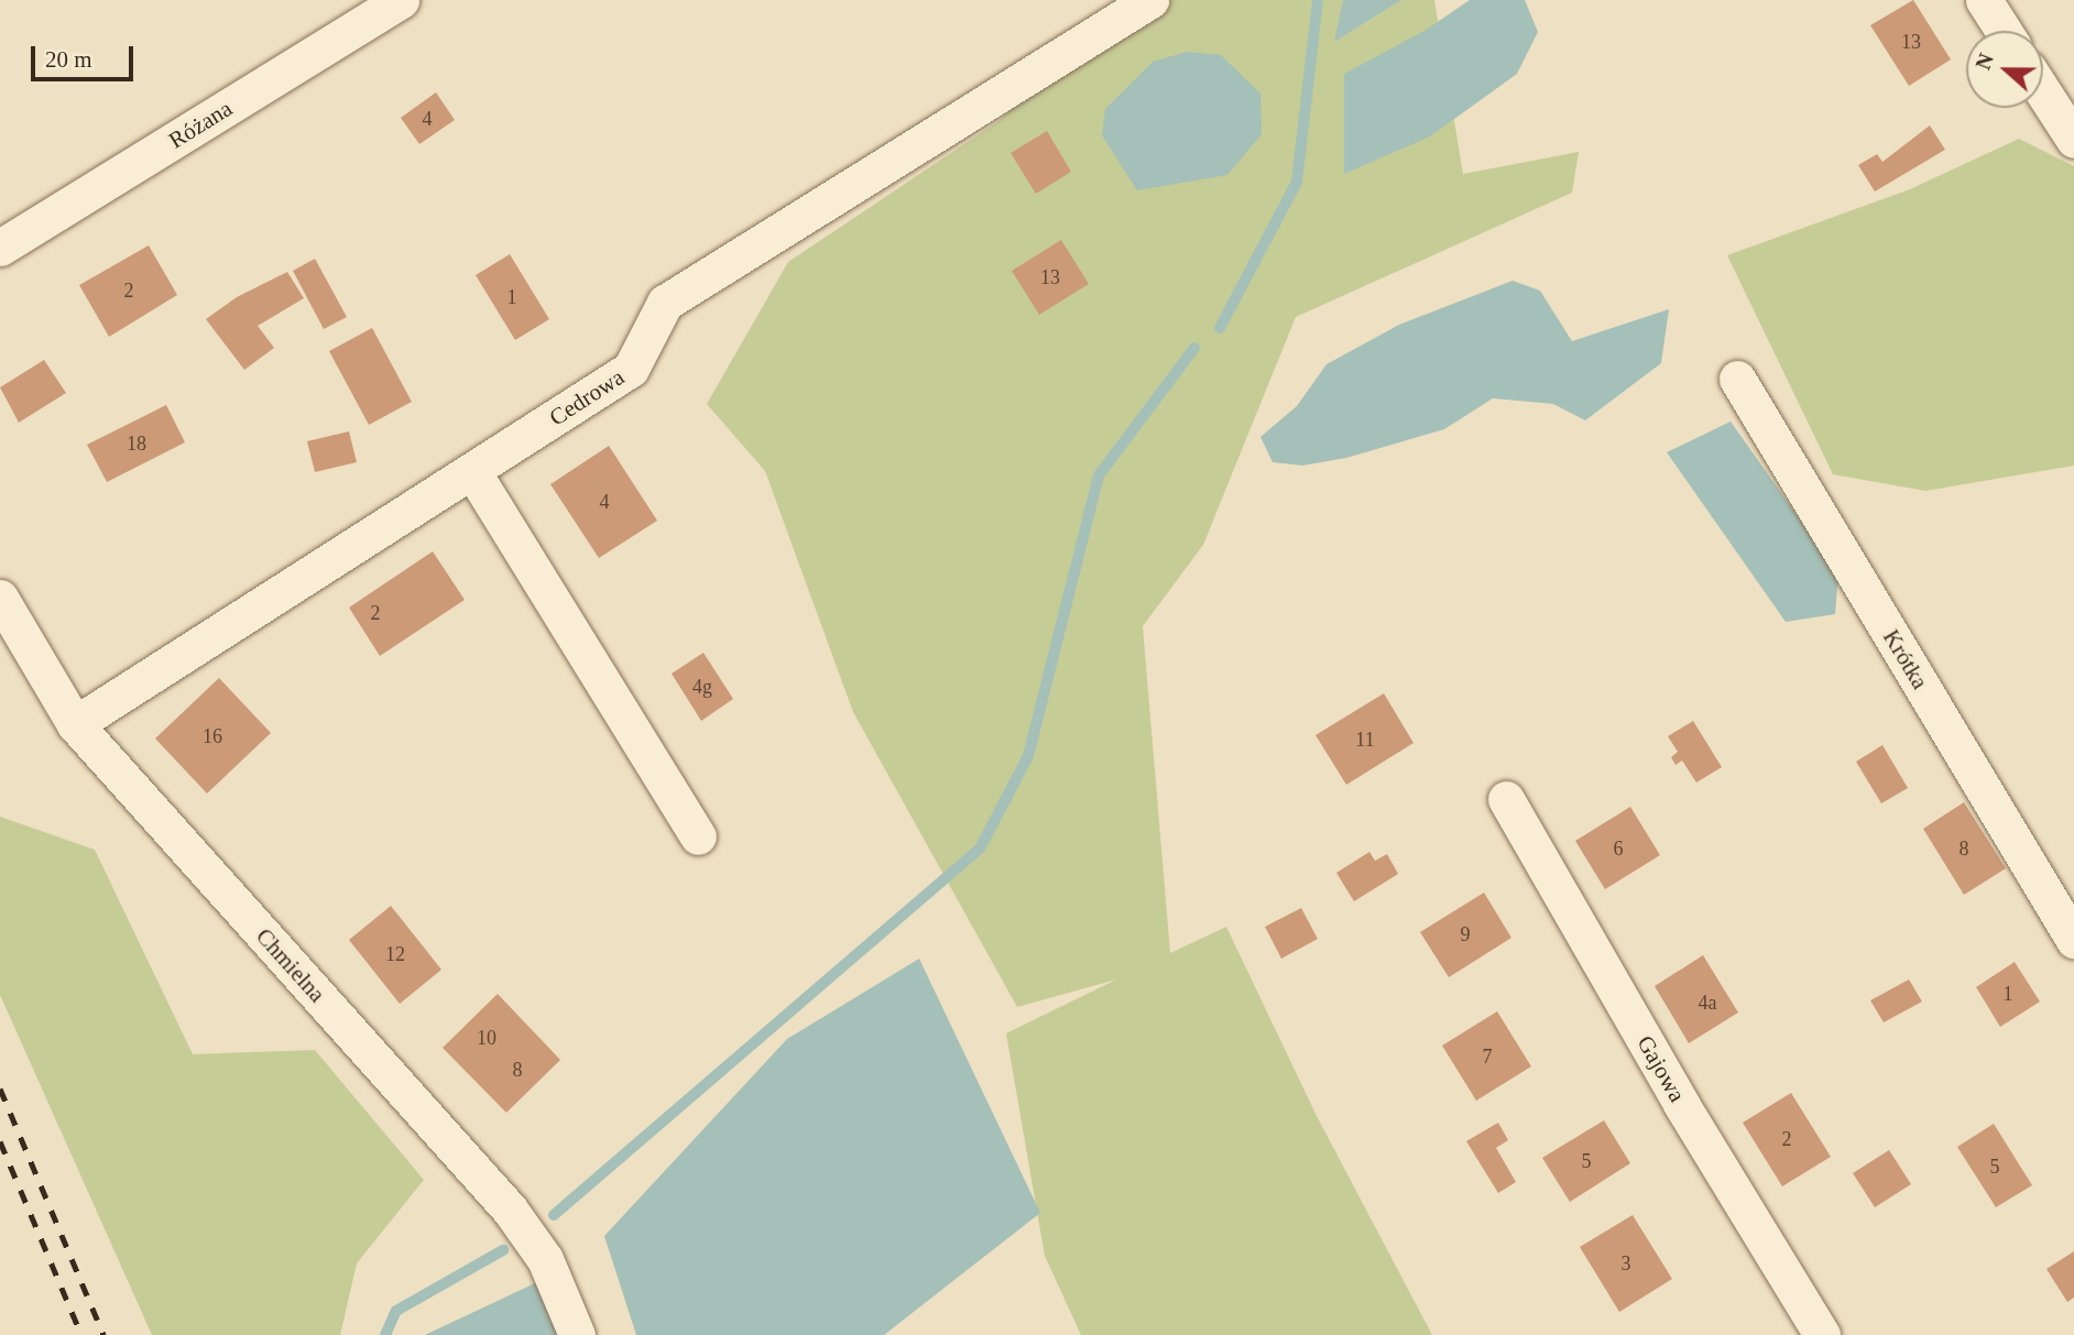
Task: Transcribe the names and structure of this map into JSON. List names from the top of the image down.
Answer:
{
  "streets": {
    "street": [
      "Różana",
      "Cedrowa",
      "Krótka",
      "Chmielna",
      "Gajowa"
    ]
  },
  "crossings": [
    ["Cedrowa", "Chmielna"]
  ],
  "house_numbers": [
    "13",
    "4",
    "13",
    "2",
    "1",
    "18",
    "4",
    "2",
    "4g",
    "16",
    "11",
    "6",
    "8",
    "9",
    "12",
    "1",
    "4a",
    "10",
    "7",
    "8",
    "2",
    "5",
    "5",
    "3"
  ],
  "scale_bar": "20 m",
  "north": "left"
}
